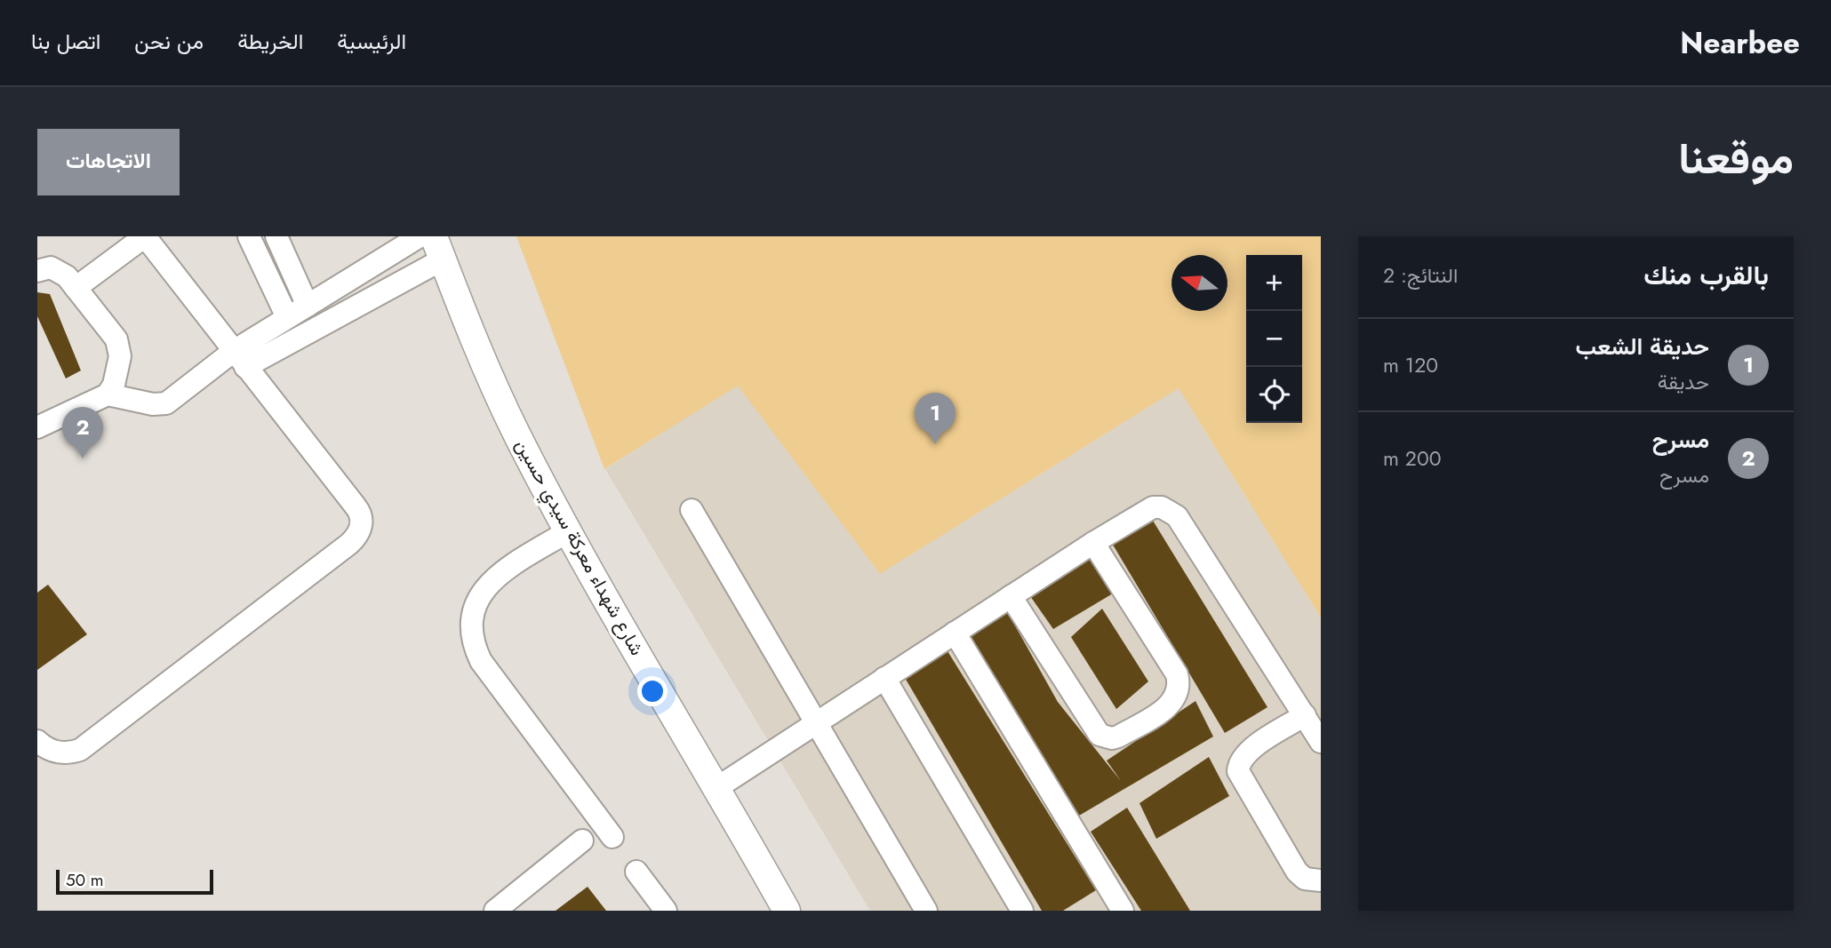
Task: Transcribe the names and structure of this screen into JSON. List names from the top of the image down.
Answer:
{
  "streets": {
    "main road": ["شارع شهداء معركة سيدي حسين"]
  },
  "scale_bar": "50 m",
  "north": "left",
  "page": {
    "header": "Nearbee",
    "nav": [
      "الرئيسية",
      "الخريطة",
      "من نحن",
      "اتصل بنا"
    ],
    "title": "موقعنا",
    "buttons": "الاتجاهات",
    "heading": ["بالقرب منك", "النتائج: 2"],
    "map_buttons": ["+", "−"],
    "list": [
      {
        "mark": "1",
        "name": "حديقة الشعب",
        "note": "حديقة",
        "value": "120 m"
      },
      {
        "mark": "2",
        "name": "مسرح",
        "note": "مسرح",
        "value": "200 m"
      }
    ],
    "pins": ["1", "2"],
    "scale": "50 m"
  }
}
